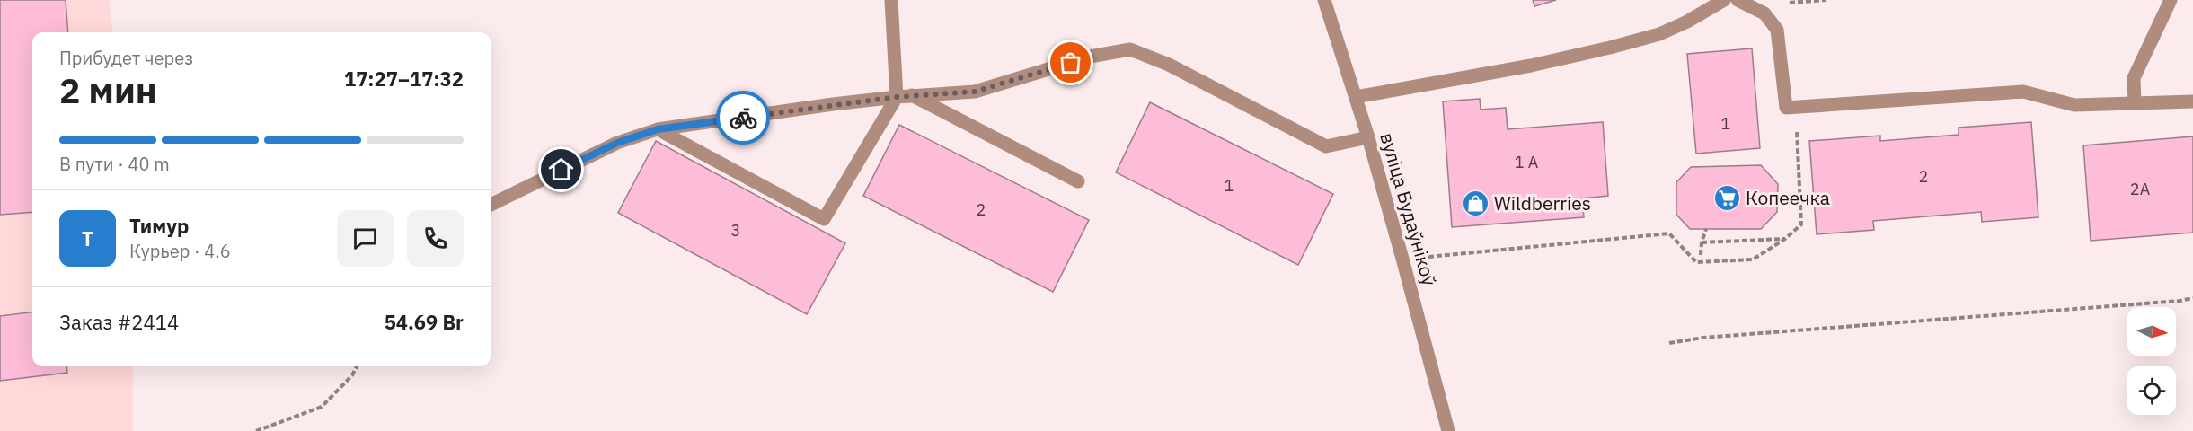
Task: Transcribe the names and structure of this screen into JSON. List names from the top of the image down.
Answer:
{
  "streets": {
    "street": ["вуліца Будаўнікоў"]
  },
  "places": {
    "supermarket": ["Копеечка"],
    "shop": ["Wildberries"]
  },
  "house_numbers": [
    "1",
    "1 А",
    "2",
    "1",
    "2А",
    "2",
    "3"
  ],
  "north": "right",
  "page": {
    "heading": ["2 мин", "Прибудет через", "17:27–17:32"],
    "panel": [
      "Тимур",
      "Курьер · 4.6",
      "Заказ #2414",
      "54.69 Br"
    ],
    "bar": "В пути · 40 m",
    "round": "Т"
  }
}
